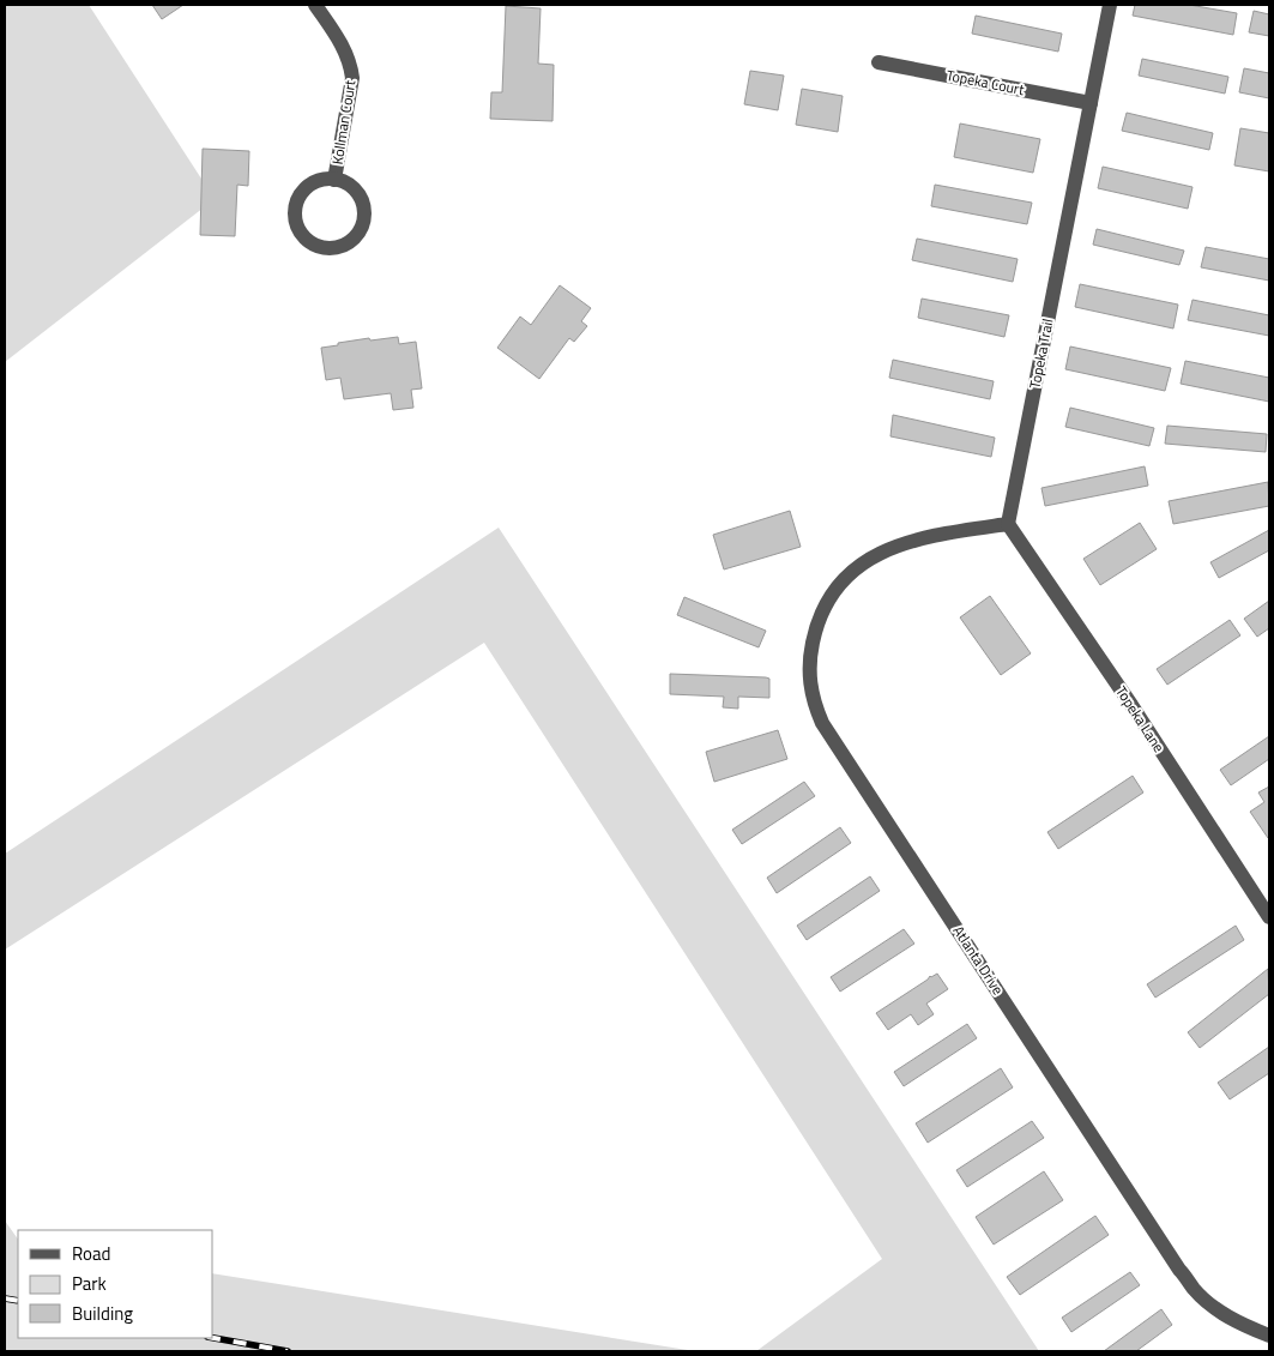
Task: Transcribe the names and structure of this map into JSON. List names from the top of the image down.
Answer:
{
  "streets": {
    "street": [
      "Topeka Court",
      "Kollman Court",
      "Topeka Trail",
      "Topeka Lane",
      "Atlanta Drive"
    ]
  },
  "crossings": [
    ["Topeka Court", "Topeka Trail"],
    ["Topeka Trail", "Topeka Lane"],
    ["Topeka Trail", "Atlanta Drive"],
    ["Topeka Lane", "Atlanta Drive"]
  ],
  "legend": ["Road", "Park", "Building"]
}
